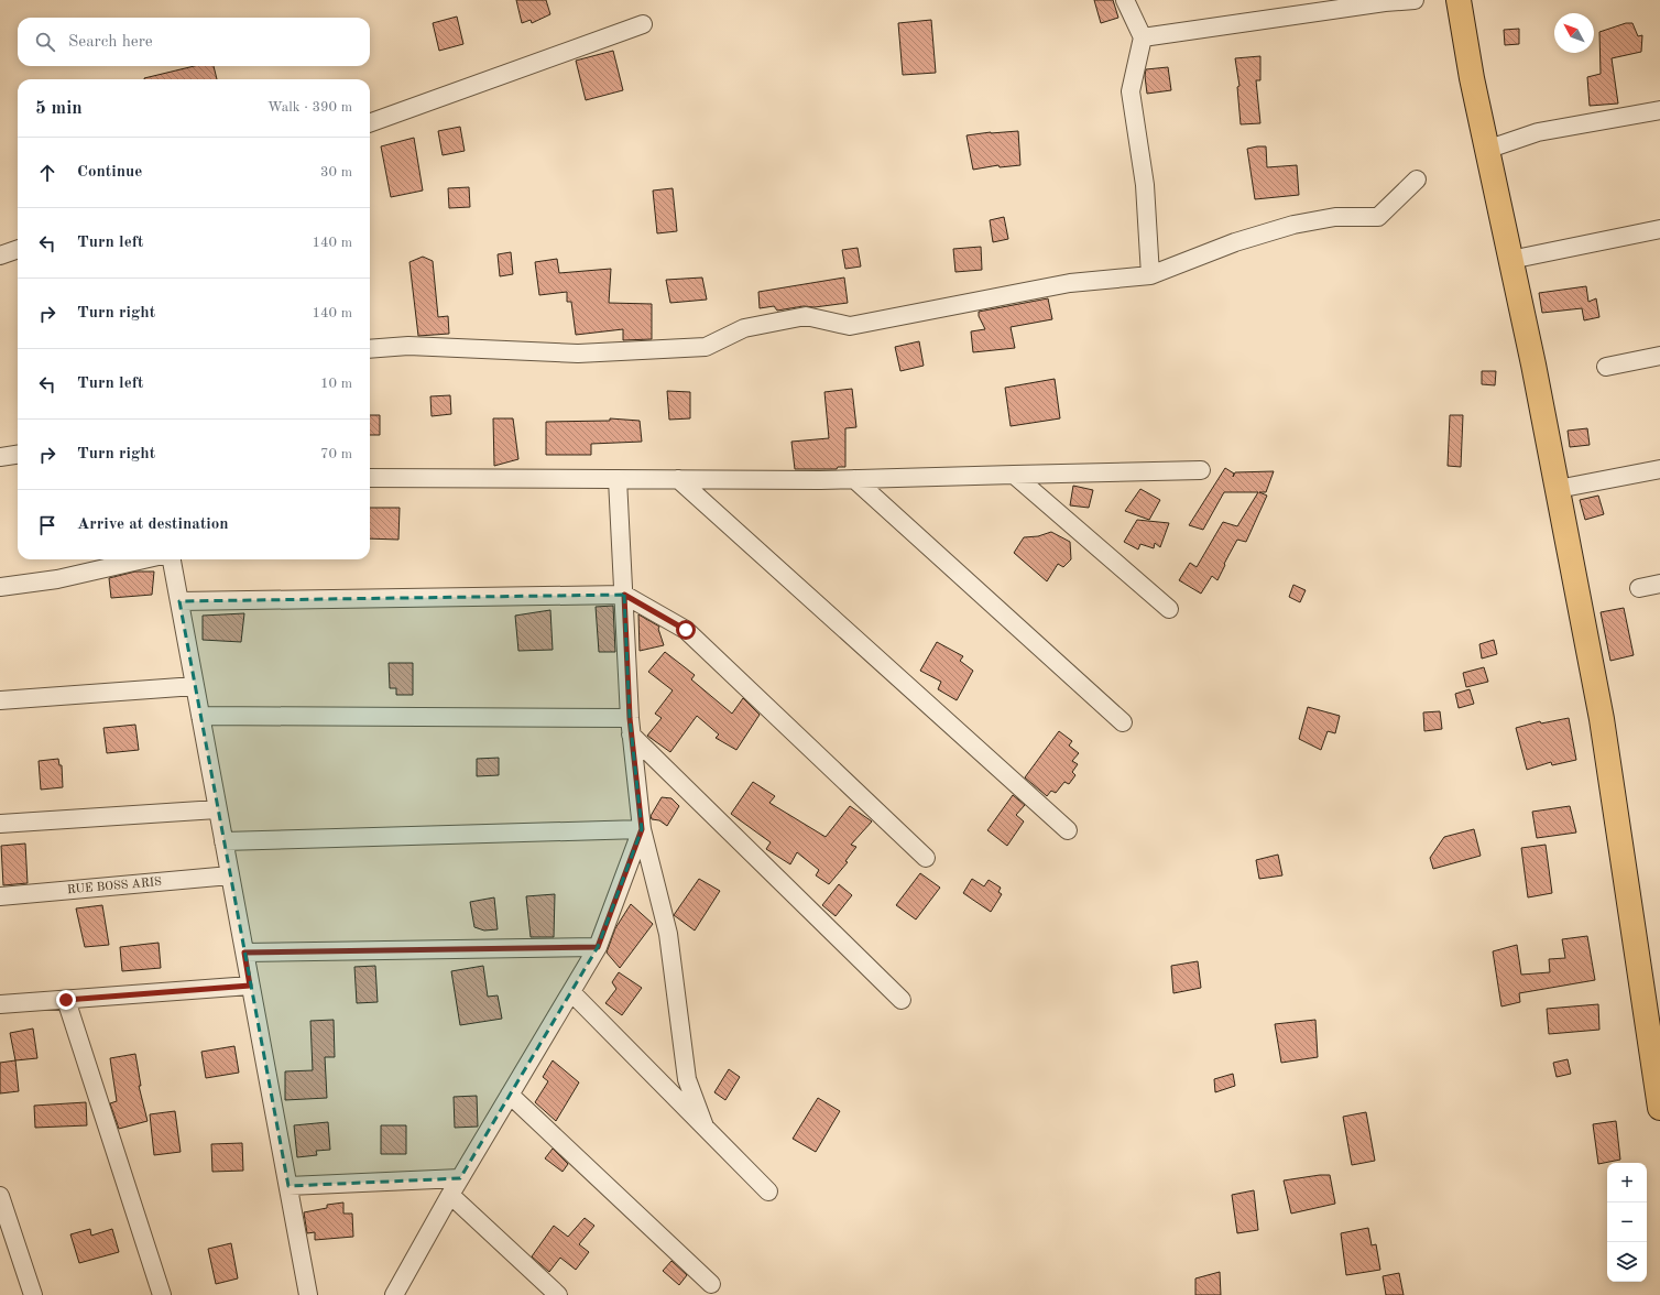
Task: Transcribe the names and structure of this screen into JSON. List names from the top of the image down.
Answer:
{
  "streets": {
    "street": ["RUE BOSS ARIS"]
  },
  "north": "top left",
  "page": {
    "search": "Search here",
    "heading": ["5 min", "Walk · 390 m"],
    "list": [
      ["Continue", "30 m"],
      ["Turn left", "140 m"],
      ["Turn right", "140 m"],
      ["Turn left", "10 m"],
      ["Turn right", "70 m"],
      "Arrive at destination"
    ],
    "map_buttons": ["+", "−"]
  }
}
